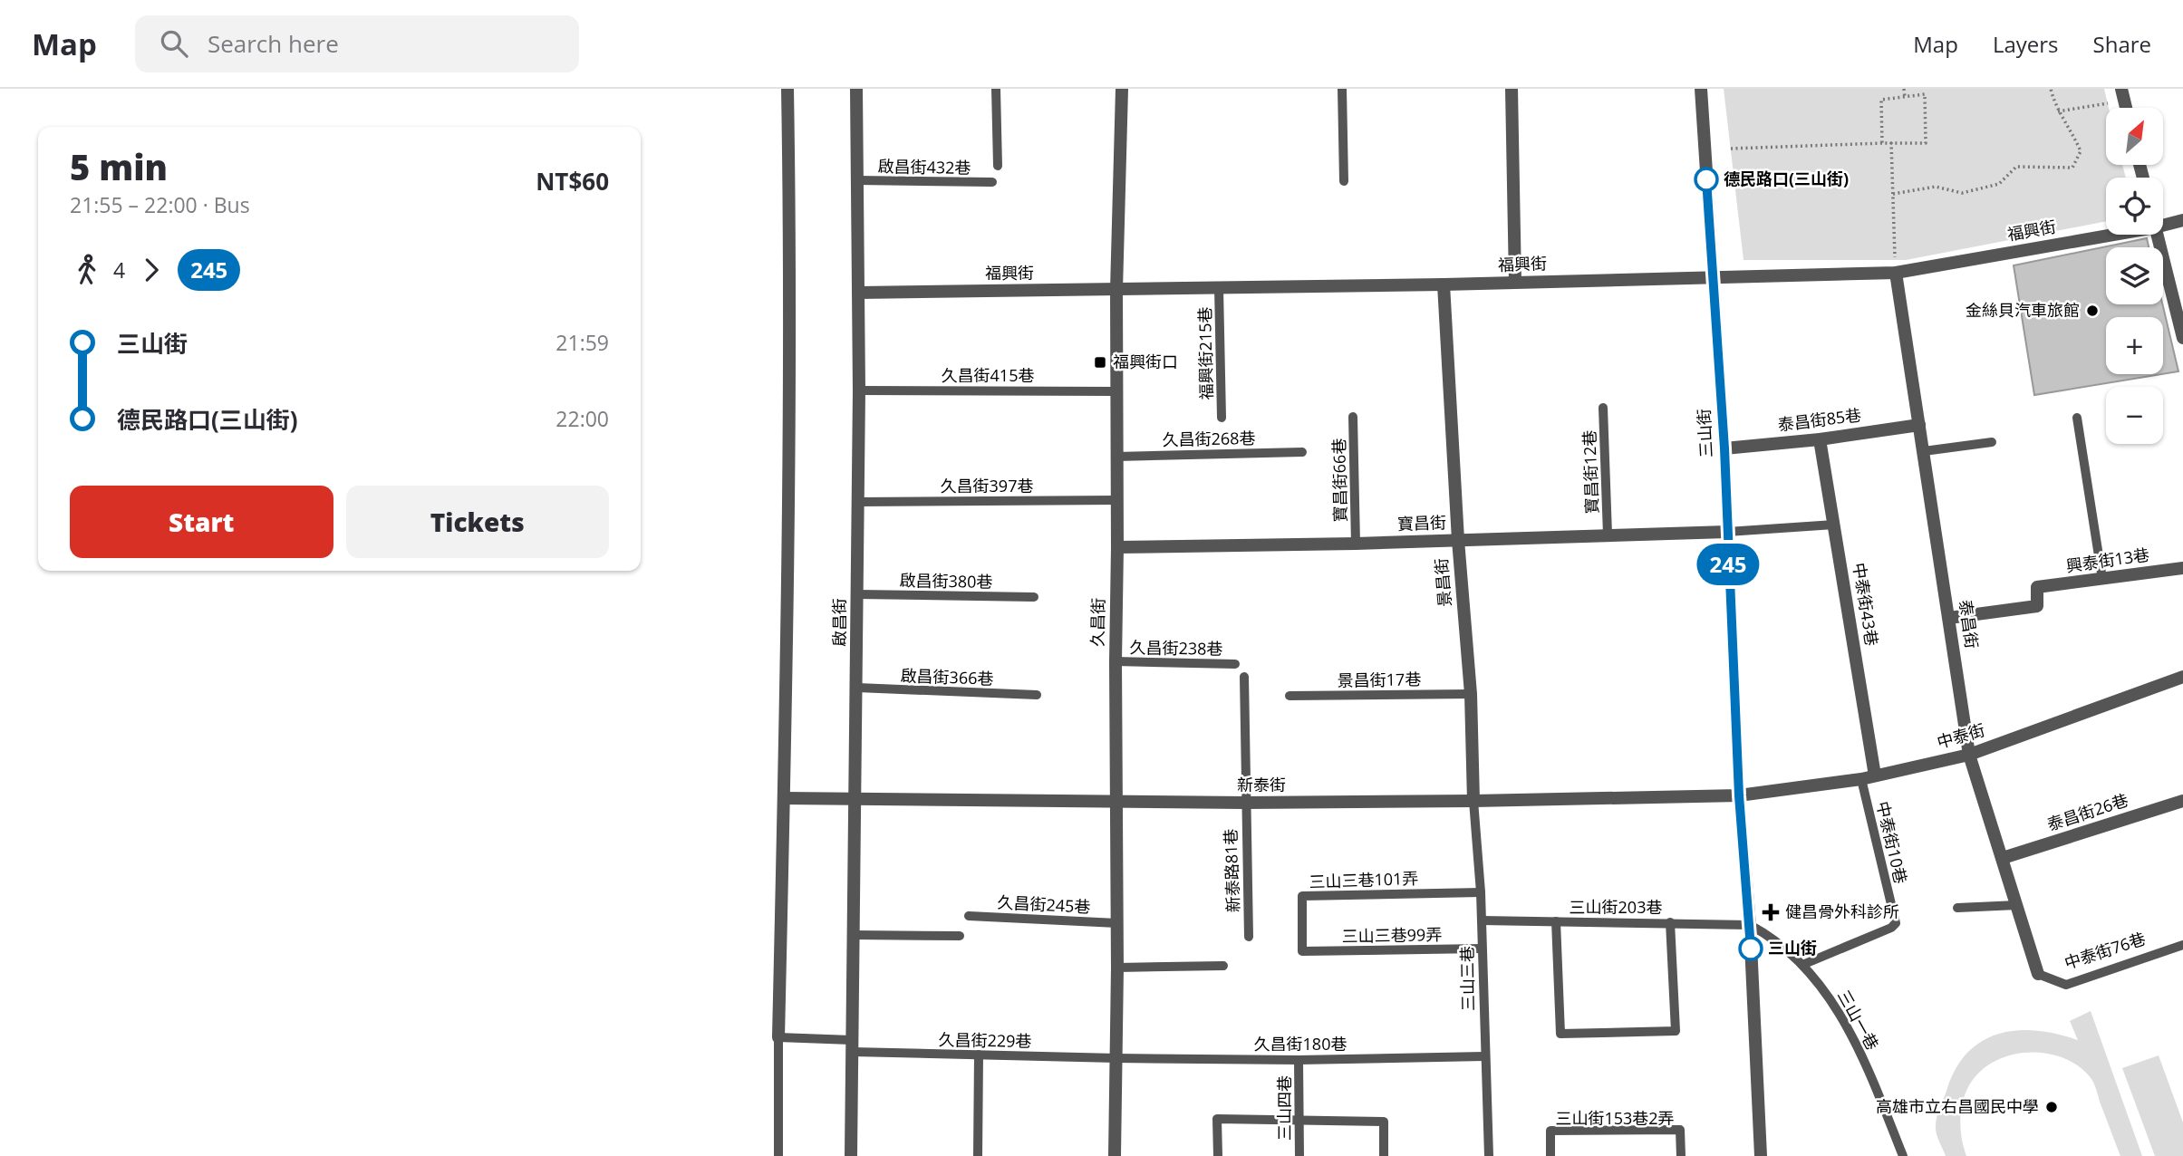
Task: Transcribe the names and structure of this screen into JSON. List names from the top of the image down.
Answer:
{
  "streets": {
    "street": [
      "福興街",
      "泰昌街85巷",
      "三山街",
      "寶昌街",
      "興泰街13巷",
      "景昌街",
      "中泰街43巷",
      "啟昌街",
      "久昌街",
      "泰昌街",
      "中泰街",
      "新泰街",
      "泰昌街26巷"
    ],
    "lane": [
      "啟昌街432巷",
      "福興街215巷",
      "久昌街415巷",
      "久昌街268巷",
      "寶昌街12巷",
      "寶昌街66巷",
      "久昌街397巷",
      "啟昌街380巷",
      "久昌街238巷",
      "啟昌街366巷",
      "景昌街17巷",
      "中泰街10巷",
      "新泰路81巷",
      "三山三巷101弄",
      "久昌街245巷",
      "三山街203巷",
      "三山三巷99弄",
      "中泰街76巷",
      "三山三巷",
      "三山一巷",
      "久昌街229巷",
      "久昌街180巷",
      "三山四巷",
      "三山街153巷2弄"
    ]
  },
  "crossings": [
    ["啟昌街432巷", "啟昌街"],
    ["福興街", "福興街215巷"],
    ["福興街", "三山街"],
    ["福興街", "景昌街"],
    ["福興街", "啟昌街"],
    ["福興街", "久昌街"],
    ["福興街", "泰昌街"],
    ["久昌街415巷", "啟昌街"],
    ["久昌街415巷", "久昌街"],
    ["泰昌街85巷", "三山街"],
    ["泰昌街85巷", "中泰街43巷"],
    ["泰昌街85巷", "泰昌街"],
    ["三山街", "寶昌街"],
    ["三山街", "中泰街"],
    ["三山街", "新泰街"],
    ["三山街", "三山街203巷"],
    ["三山街", "三山一巷"],
    ["久昌街268巷", "久昌街"],
    ["寶昌街12巷", "寶昌街"],
    ["寶昌街66巷", "寶昌街"],
    ["久昌街397巷", "啟昌街"],
    ["久昌街397巷", "久昌街"],
    ["寶昌街", "景昌街"],
    ["寶昌街", "久昌街"],
    ["興泰街13巷", "泰昌街"],
    ["啟昌街380巷", "啟昌街"],
    ["景昌街", "景昌街17巷"],
    ["景昌街", "新泰街"],
    ["景昌街", "三山三巷"],
    ["中泰街43巷", "中泰街"],
    ["啟昌街", "啟昌街366巷"],
    ["啟昌街", "新泰街"],
    ["啟昌街", "久昌街229巷"],
    ["久昌街", "久昌街238巷"],
    ["久昌街", "新泰街"],
    ["久昌街", "久昌街245巷"],
    ["久昌街", "久昌街229巷"],
    ["久昌街", "久昌街180巷"],
    ["泰昌街", "中泰街"],
    ["泰昌街", "泰昌街26巷"],
    ["泰昌街", "中泰街76巷"],
    ["中泰街", "新泰街"],
    ["中泰街", "中泰街10巷"],
    ["新泰街", "新泰路81巷"],
    ["新泰街", "三山三巷"],
    ["中泰街10巷", "三山一巷"],
    ["三山三巷101弄", "三山三巷99弄"],
    ["三山三巷101弄", "三山三巷"],
    ["三山街203巷", "三山三巷"],
    ["三山街203巷", "三山一巷"],
    ["三山三巷99弄", "三山三巷"],
    ["三山三巷", "久昌街180巷"],
    ["久昌街229巷", "久昌街180巷"],
    ["久昌街180巷", "三山四巷"]
  ],
  "places": {
    "other": [
      "德民路口(三山街)",
      "金絲貝汽車旅館",
      "三山街",
      "高雄市立右昌國民中學"
    ],
    "transit": ["福興街口"],
    "health": ["健昌骨外科診所"]
  },
  "lines": ["bus line 245"],
  "north": "top right",
  "page": {
    "header": "Map",
    "search": "Search here",
    "nav": ["Map", "Layers", "Share"],
    "on_map": "245",
    "map_buttons": ["+", "−"],
    "heading": ["5 min", "21:55 – 22:00 · Bus", "NT$60"],
    "legs": ["4", "245"],
    "list": [
      {
        "name": "三山街",
        "value": "21:59"
      },
      {
        "name": "德民路口(三山街)",
        "value": "22:00"
      }
    ],
    "buttons": ["Start", "Tickets"]
  }
}
